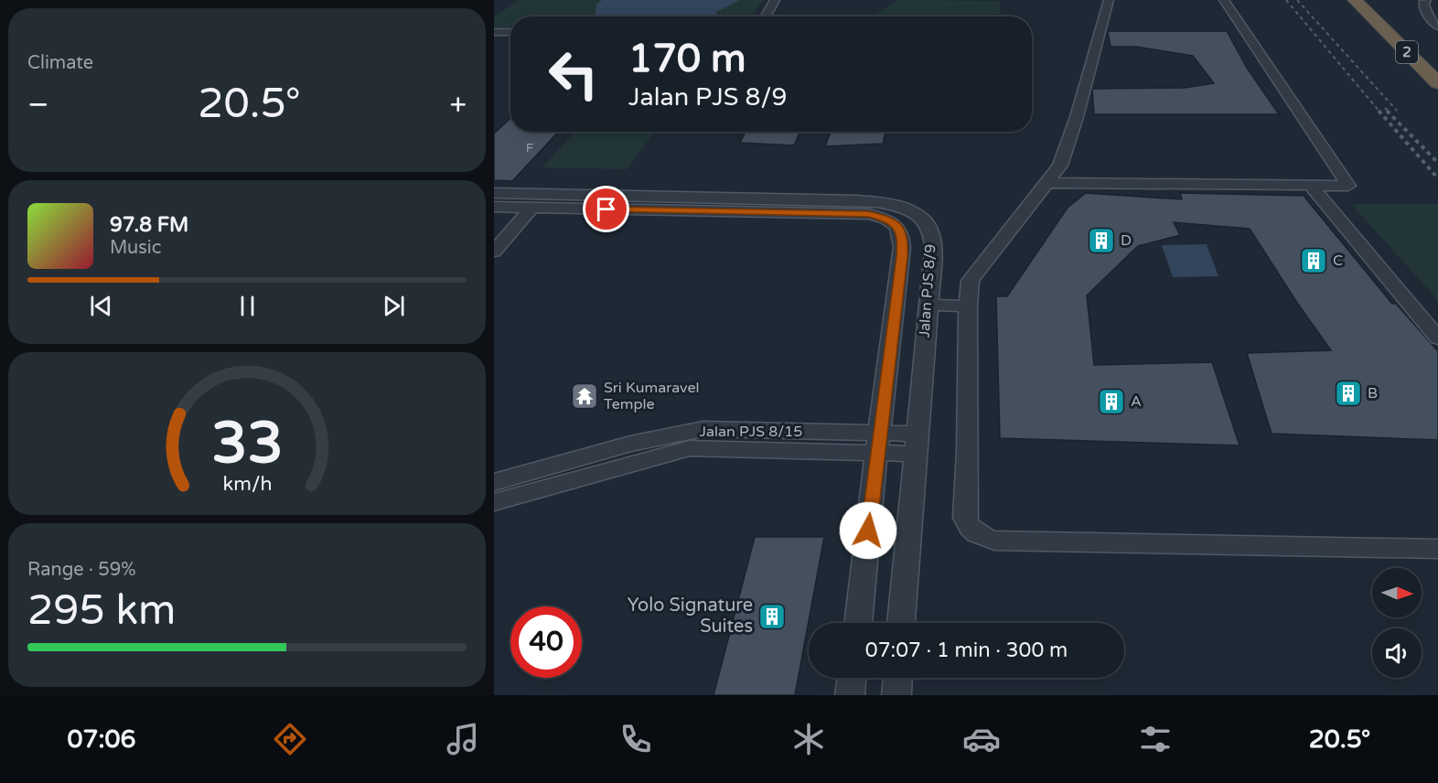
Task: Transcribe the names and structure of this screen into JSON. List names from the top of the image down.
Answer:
{
  "streets": {
    "highway": ["2"],
    "street": ["Jalan PJS 8/9", "Jalan PJS 8/15"]
  },
  "crossings": [
    ["Jalan PJS 8/9", "Jalan PJS 8/15"]
  ],
  "places": {
    "building": [
      "D",
      "C",
      "B",
      "A",
      "Yolo Signature Suites"
    ],
    "temple": ["Sri Kumaravel Temple"]
  },
  "house_numbers": ["F"],
  "north": "right",
  "page": {
    "tile": [
      "Climate",
      ["Range · 59%", "295 km"]
    ],
    "turn": ["170 m", "Jalan PJS 8/9"],
    "heat": ["−", "20.5°", "+"],
    "song": ["97.8 FM", "Music"],
    "limit": "40",
    "trip": "07:07 · 1 min · 300 m",
    "tabs": ["07:06", "20.5°"],
    "gauge": ["33", "km/h"]
  }
}
